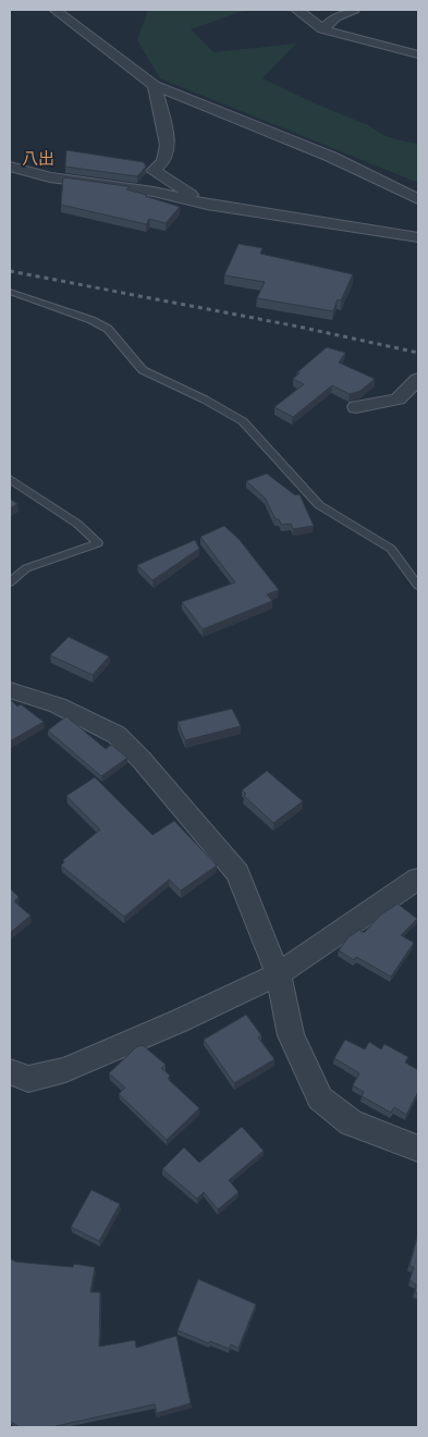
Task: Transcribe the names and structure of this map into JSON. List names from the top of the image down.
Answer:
{
  "districts": ["八出"]
}
